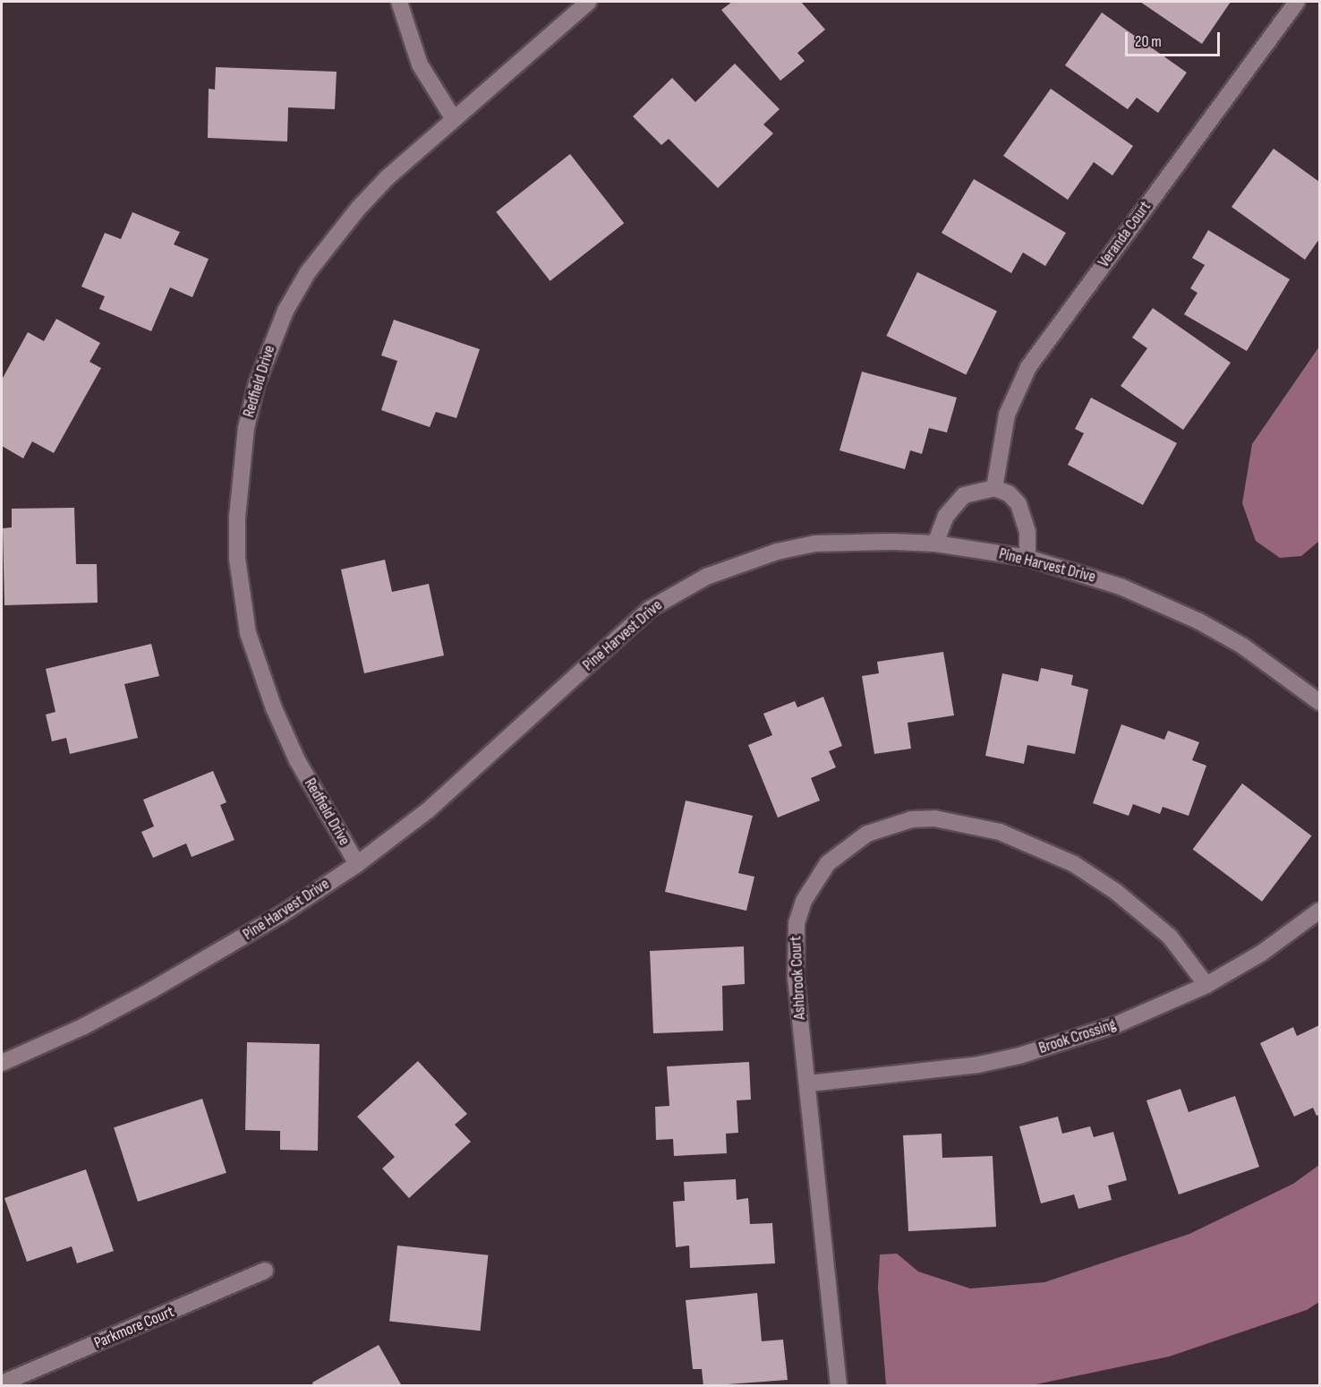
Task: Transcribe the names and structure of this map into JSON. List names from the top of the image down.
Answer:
{
  "streets": {
    "street": [
      "Veranda Court",
      "Redfield Drive",
      "Pine Harvest Drive",
      "Ashbrook Court",
      "Brook Crossing",
      "Parkmore Court"
    ]
  },
  "crossings": [
    ["Redfield Drive", "Pine Harvest Drive"],
    ["Ashbrook Court", "Brook Crossing"]
  ],
  "scale_bar": "20 m"
}
